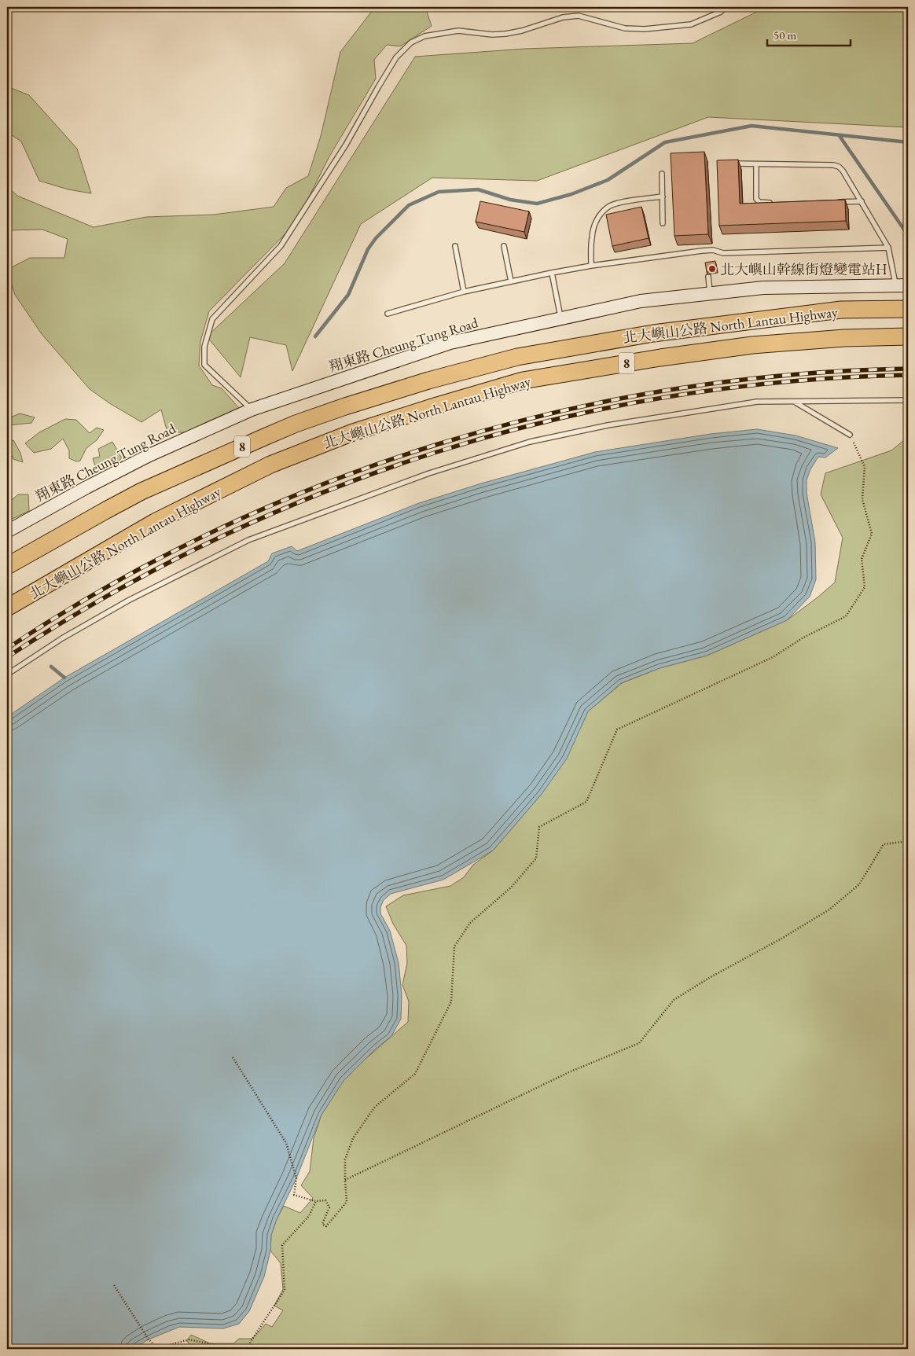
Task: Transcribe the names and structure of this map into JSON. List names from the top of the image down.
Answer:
{
  "streets": {
    "highway": ["北大嶼山公路 North Lantau Highway", "8"],
    "main road": ["翔東路 Cheung Tung Road"]
  },
  "places": ["北大嶼山幹線街燈變電站H"],
  "scale_bar": "50 m"
}
